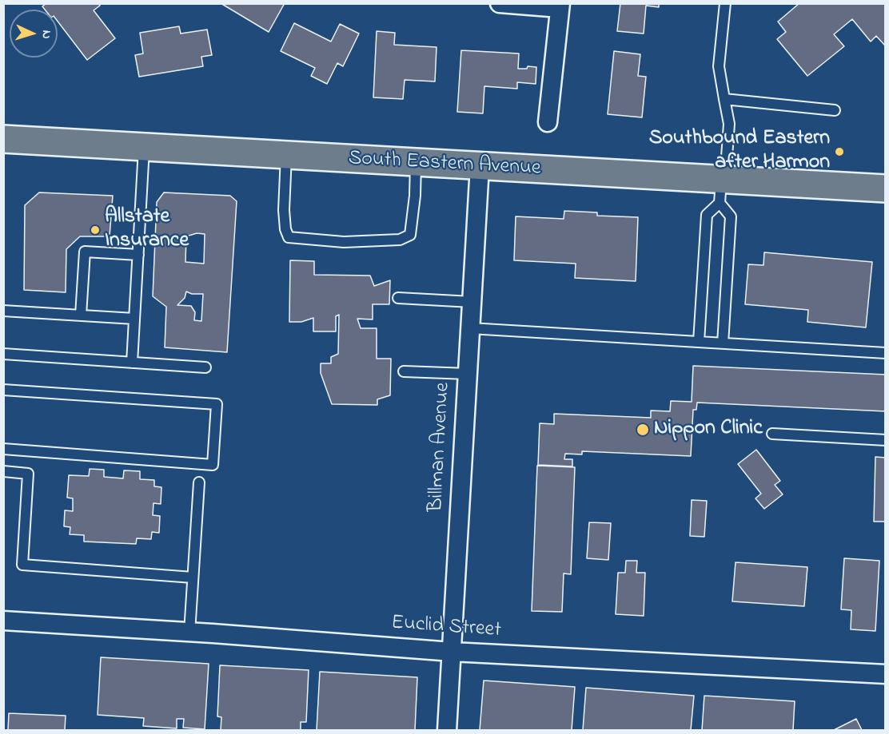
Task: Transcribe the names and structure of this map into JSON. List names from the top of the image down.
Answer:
{
  "streets": {
    "main road": ["South Eastern Avenue"],
    "street": ["Billman Avenue", "Euclid Street"]
  },
  "crossings": [
    ["South Eastern Avenue", "Billman Avenue"],
    ["Billman Avenue", "Euclid Street"]
  ],
  "places": ["Southbound Eastern after Harmon", "Allstate Insurance", "Nippon Clinic"],
  "north": "right"
}
